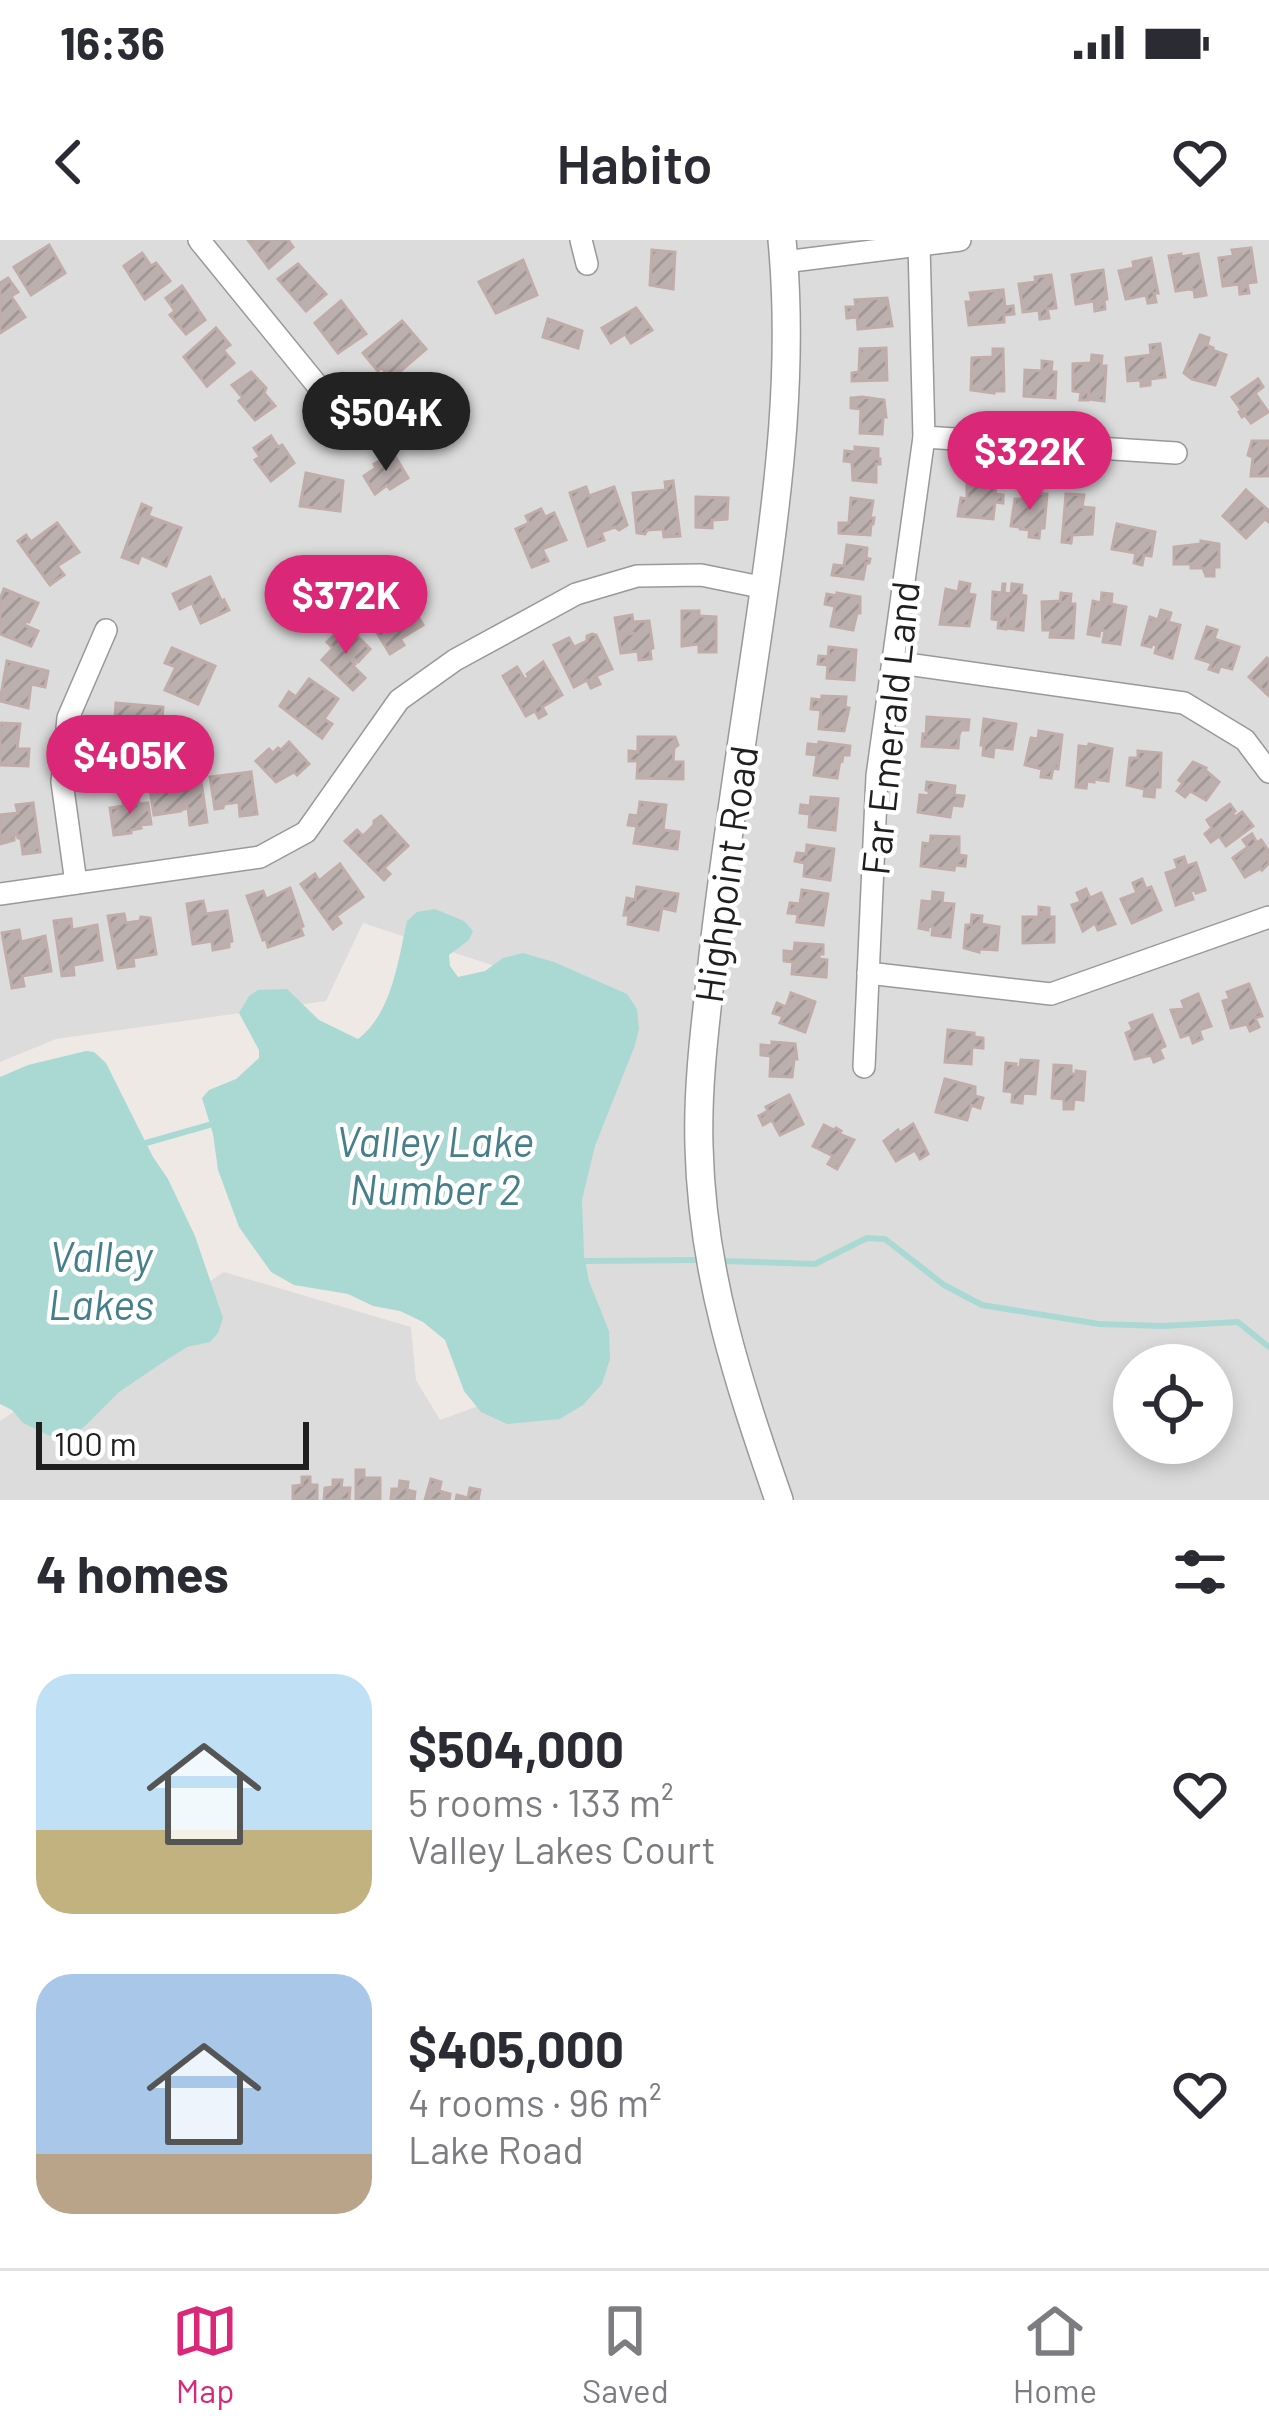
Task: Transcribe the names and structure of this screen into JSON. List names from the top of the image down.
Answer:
{
  "streets": {
    "street": ["Far Emerald Land", "Highpoint Road"]
  },
  "water": ["Valley Lake Number 2", "Valley Lakes"],
  "scale_bar": "100 m",
  "page": {
    "status": "16:36",
    "header": "Habito",
    "price": [
      "$504K",
      "$322K",
      "$372K",
      "$405K"
    ],
    "scale": "100 m",
    "heading": "4 homes",
    "list": [
      {
        "name": "$504,000",
        "note": "5 rooms · 133 m² · Valley Lakes Court"
      },
      {
        "name": "$405,000",
        "note": "4 rooms · 96 m² · Lake Road"
      }
    ],
    "tabs": ["Map", "Saved", "Home"]
  }
}
